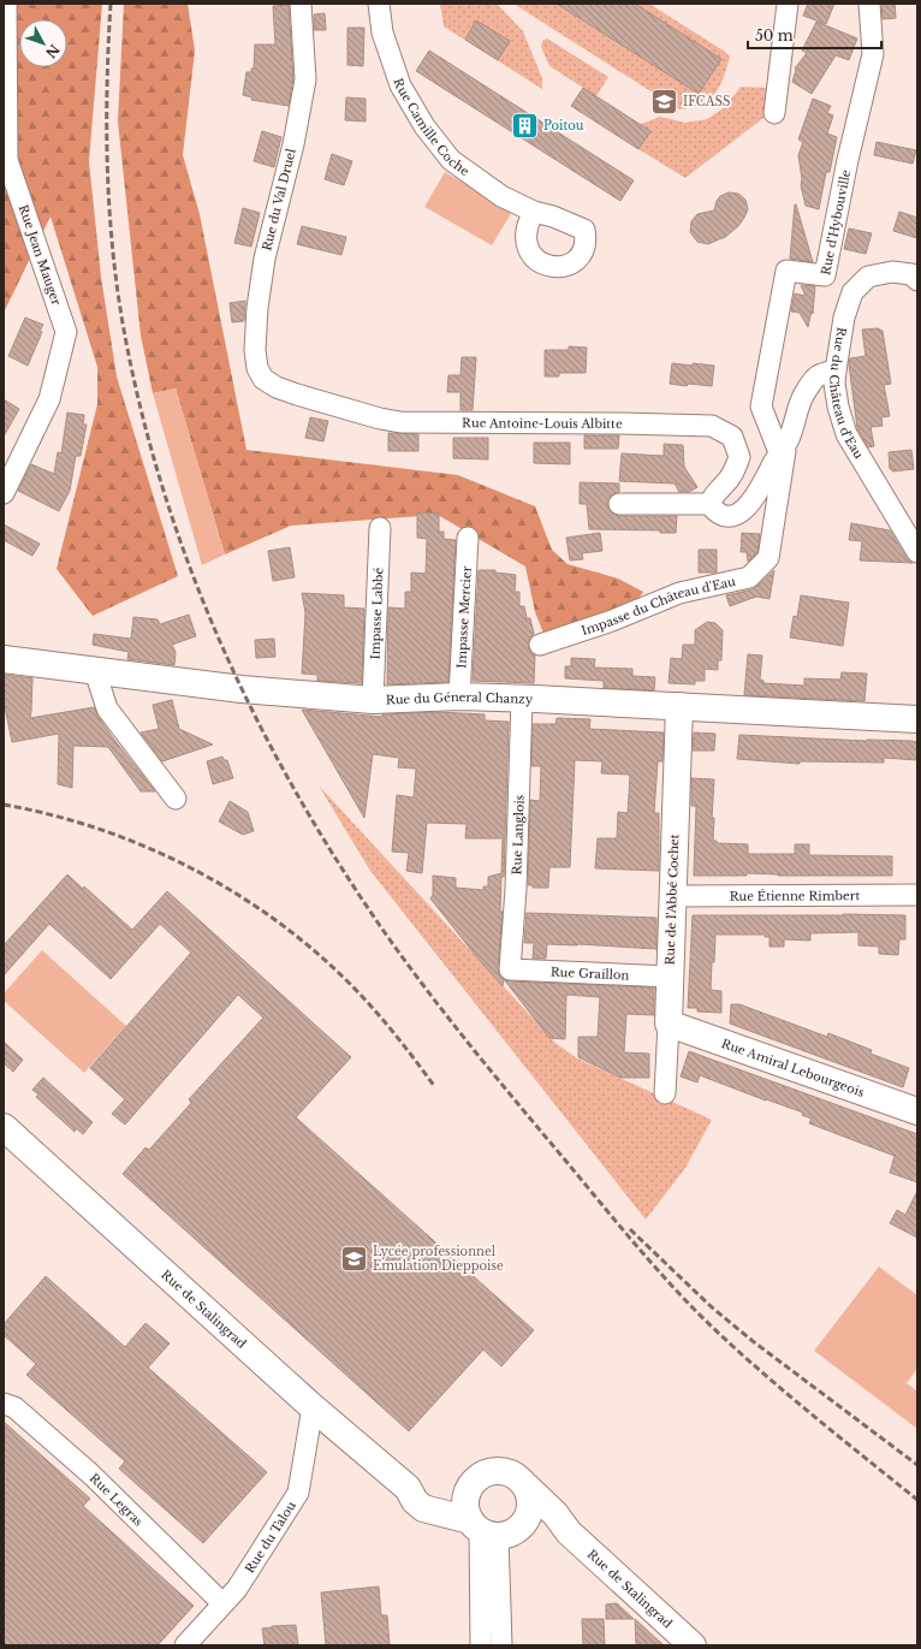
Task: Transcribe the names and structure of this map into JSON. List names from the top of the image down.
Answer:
{
  "streets": {
    "street": [
      "Rue Camille Coche",
      "Rue du Val Druel",
      "Rue d'Hybouville",
      "Rue Jean Mauger",
      "Rue du Château d'Eau",
      "Rue Antoine-Louis Albitte",
      "Impasse du Château d'Eau",
      "Impasse Labbé",
      "Impasse Mercier",
      "Rue du Géneral Chanzy",
      "Rue Langlois",
      "Rue Étienne Rimbert",
      "Rue de l'Abbé Cochet",
      "Rue Graillon",
      "Rue Amiral Lebourgeois",
      "Rue de Stalingrad",
      "Rue Legras",
      "Rue du Talou"
    ]
  },
  "crossings": [
    ["Rue du Val Druel", "Rue Antoine-Louis Albitte"],
    ["Rue d'Hybouville", "Impasse du Château d'Eau"],
    ["Impasse Labbé", "Rue du Géneral Chanzy"],
    ["Impasse Mercier", "Rue du Géneral Chanzy"],
    ["Rue du Géneral Chanzy", "Rue Langlois"],
    ["Rue du Géneral Chanzy", "Rue de l'Abbé Cochet"],
    ["Rue Langlois", "Rue Graillon"],
    ["Rue Étienne Rimbert", "Rue de l'Abbé Cochet"],
    ["Rue de l'Abbé Cochet", "Rue Graillon"],
    ["Rue de l'Abbé Cochet", "Rue Amiral Lebourgeois"],
    ["Rue de Stalingrad", "Rue du Talou"],
    ["Rue Legras", "Rue du Talou"]
  ],
  "places": {
    "school or university": ["IFCASS", "Lycée professionnel Emulation Dieppoise"],
    "building": ["Poitou"]
  },
  "scale_bar": "50 m",
  "north": "bottom right"
}
